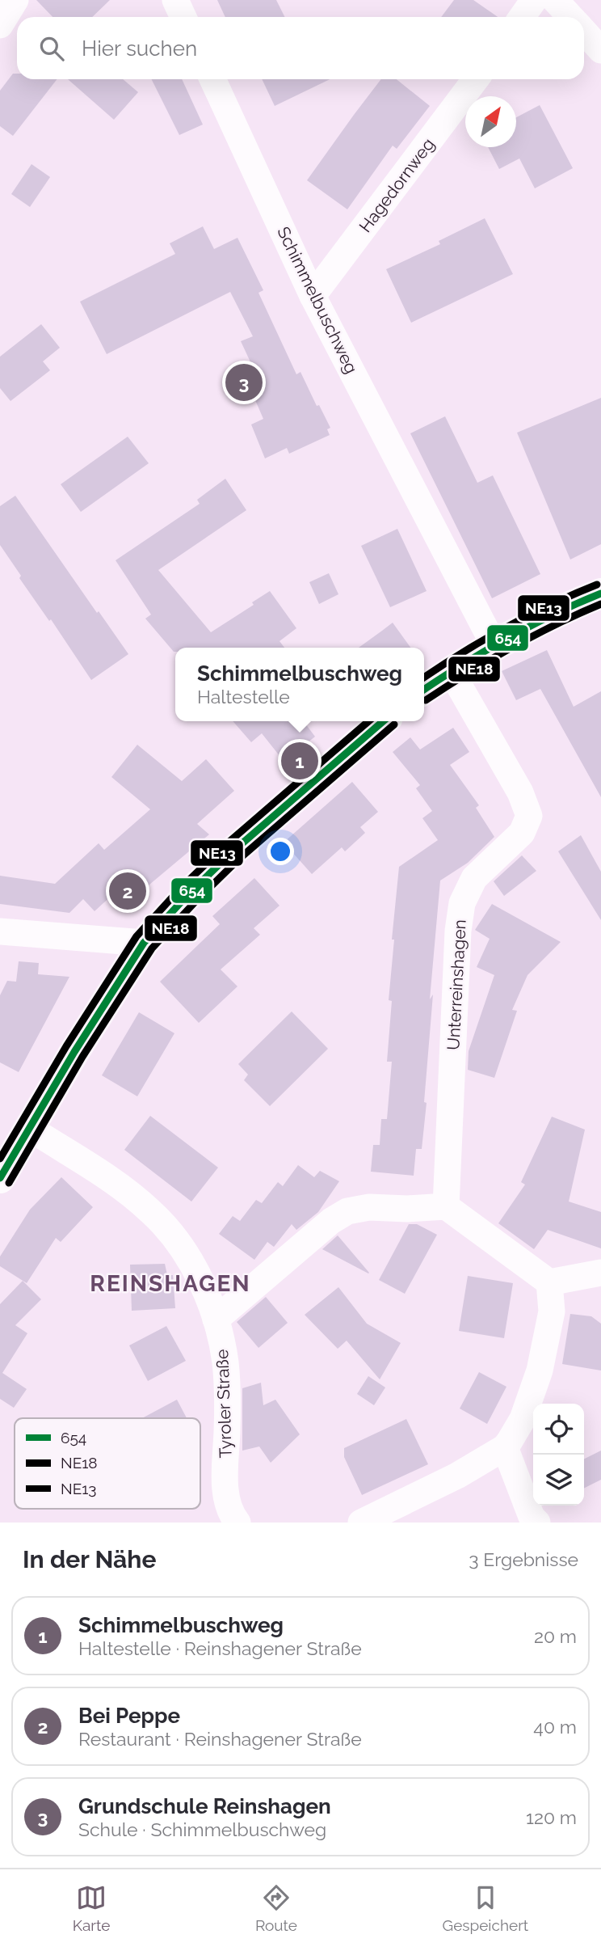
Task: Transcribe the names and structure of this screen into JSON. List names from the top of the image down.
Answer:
{
  "streets": {
    "street": [
      "Hagedornweg",
      "Schimmelbuschweg",
      "Unterreinshagen",
      "Tyroler Straße"
    ]
  },
  "crossings": [
    ["Hagedornweg", "Schimmelbuschweg"]
  ],
  "districts": ["REINSHAGEN"],
  "lines": ["transit line NE13", "transit line 654", "transit line NE18"],
  "legend": ["654", "NE18", "NE13"],
  "north": "top right",
  "page": {
    "search": "Hier suchen",
    "pins": ["3", "1", "2"],
    "popup": ["Schimmelbuschweg", "Haltestelle"],
    "heading": ["In der Nähe", "3 Ergebnisse"],
    "list": [
      {
        "mark": "1",
        "name": "Schimmelbuschweg",
        "note": "Haltestelle · Reinshagener Straße",
        "value": "20 m"
      },
      {
        "mark": "2",
        "name": "Bei Peppe",
        "note": "Restaurant · Reinshagener Straße",
        "value": "40 m"
      },
      {
        "mark": "3",
        "name": "Grundschule Reinshagen",
        "note": "Schule · Schimmelbuschweg",
        "value": "120 m"
      }
    ],
    "nav": ["Karte", "Route", "Gespeichert"]
  }
}
